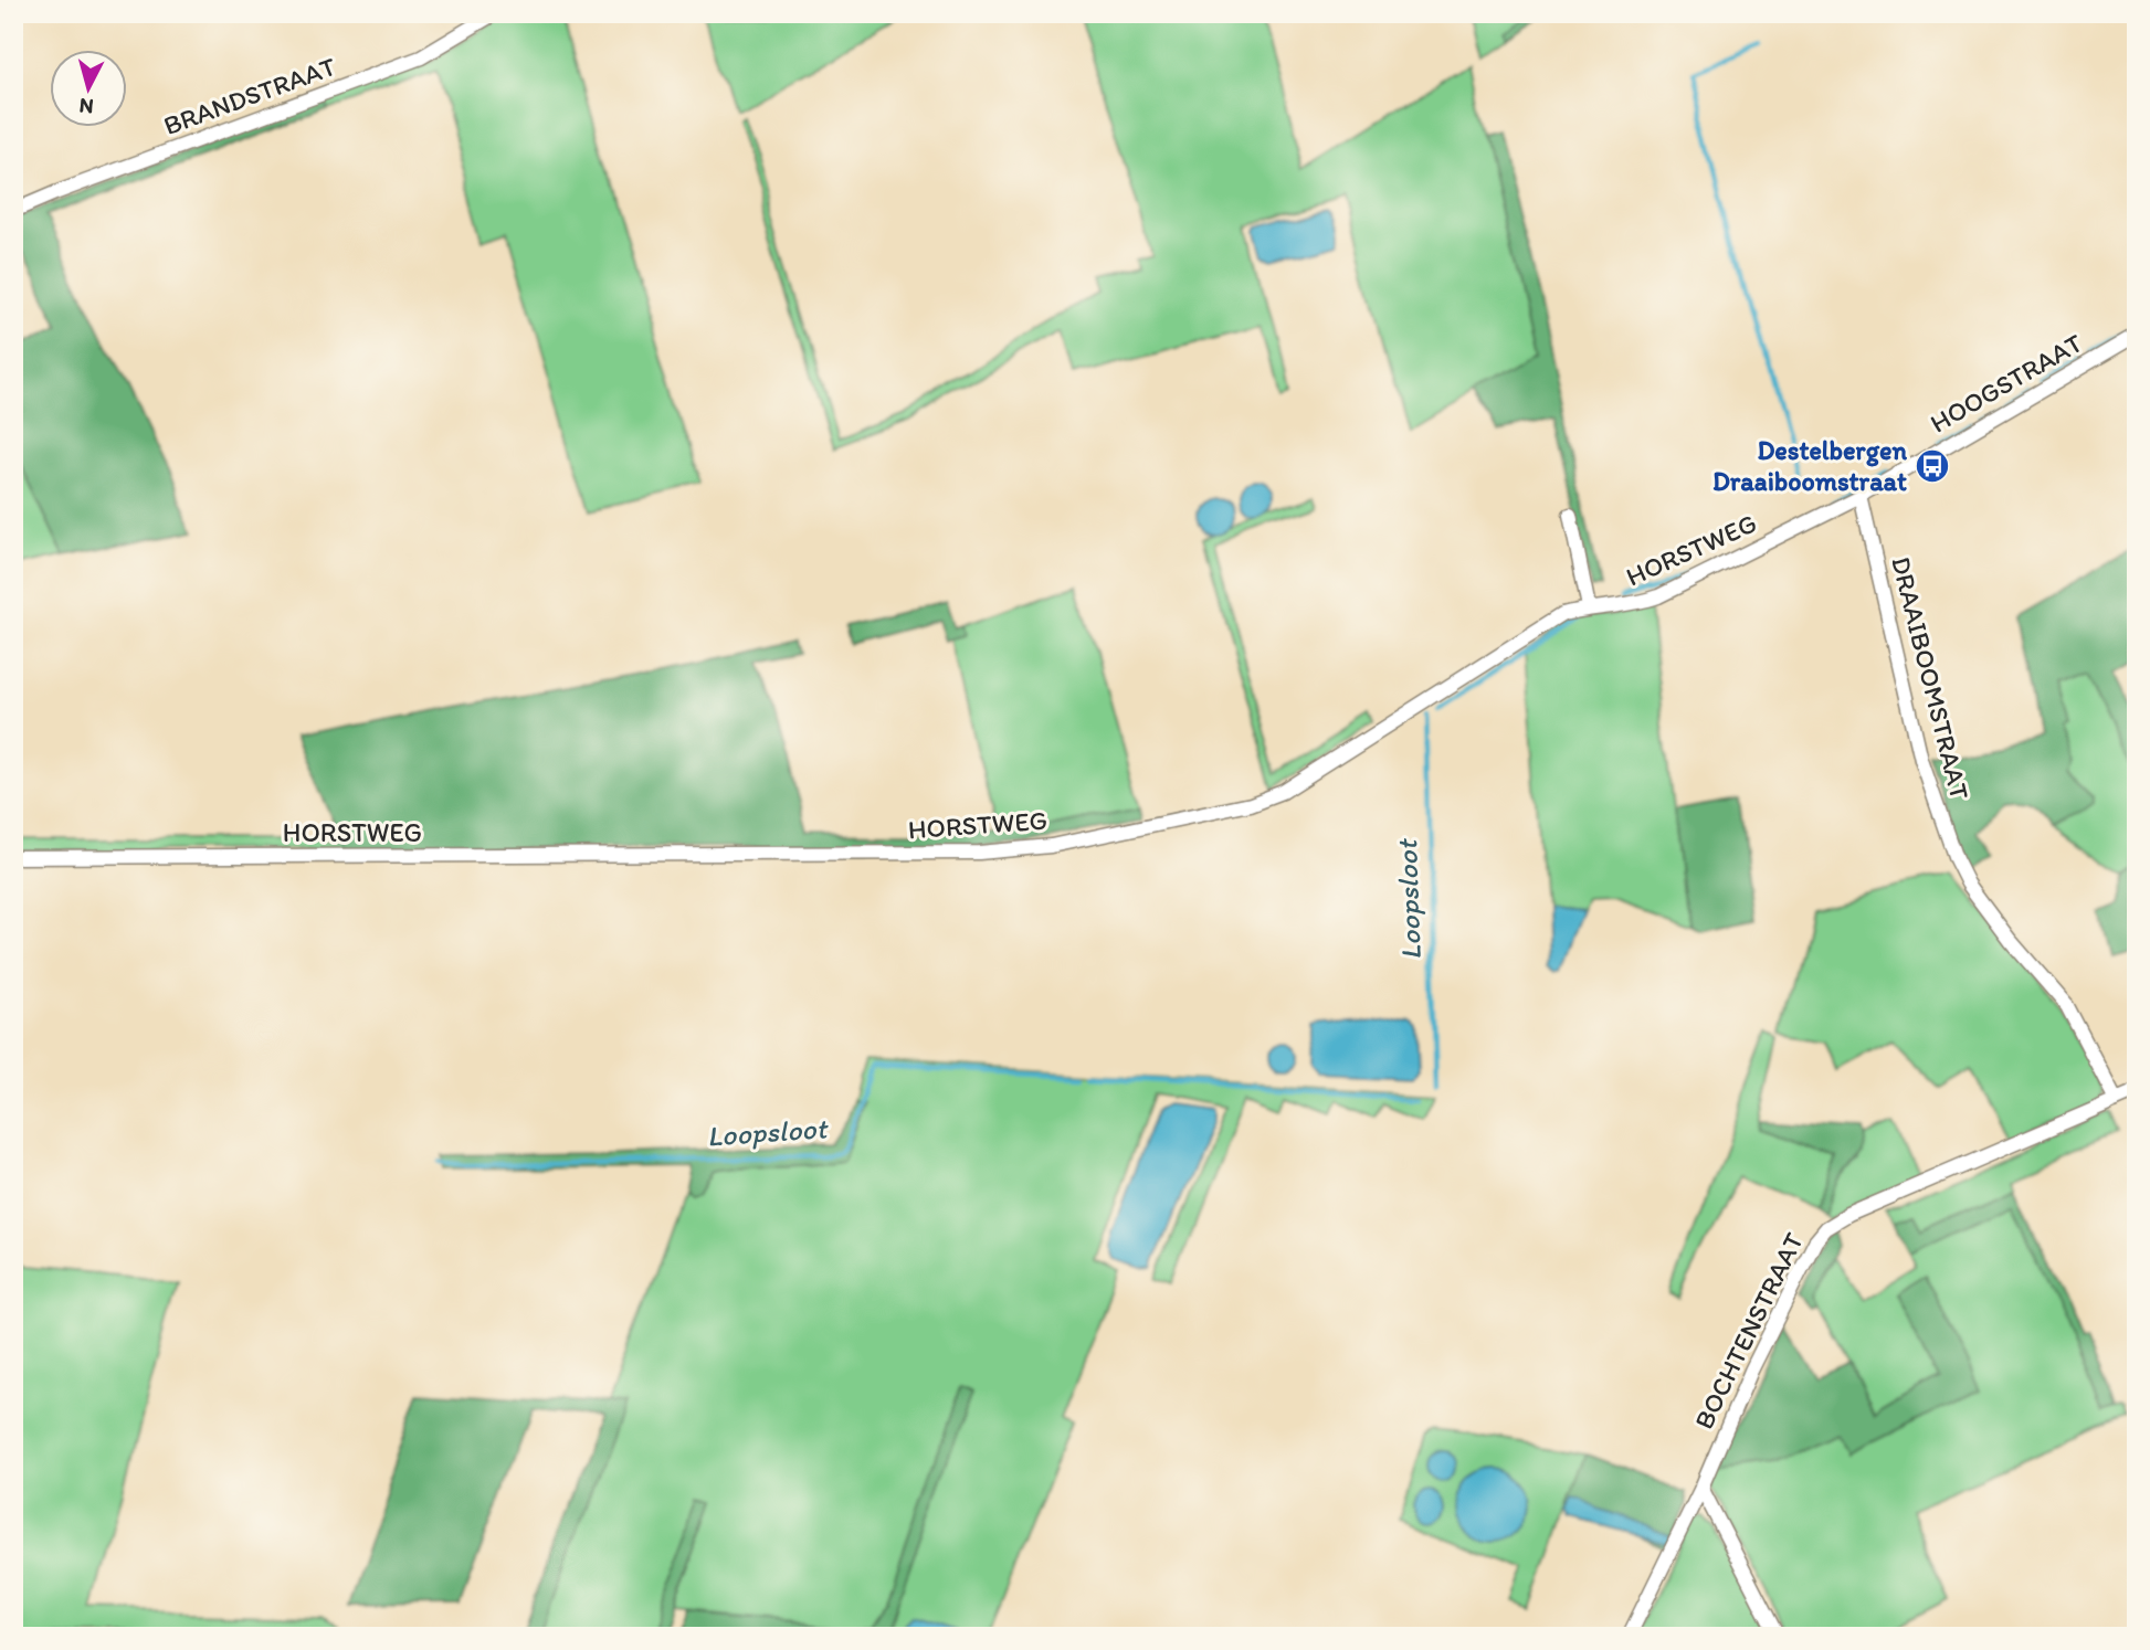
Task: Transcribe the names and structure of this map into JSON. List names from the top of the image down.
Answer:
{
  "streets": {
    "street": [
      "BRANDSTRAAT",
      "HOOGSTRAAT",
      "HORSTWEG",
      "DRAAIBOOMSTRAAT",
      "BOCHTENSTRAAT"
    ]
  },
  "crossings": [
    ["HOOGSTRAAT", "HORSTWEG"],
    ["HOOGSTRAAT", "DRAAIBOOMSTRAAT"],
    ["HORSTWEG", "DRAAIBOOMSTRAAT"],
    ["DRAAIBOOMSTRAAT", "BOCHTENSTRAAT"]
  ],
  "water": ["Loopsloot"],
  "places": {
    "bus stop": ["Destelbergen Draaiboomstraat"]
  },
  "north": "bottom"
}
